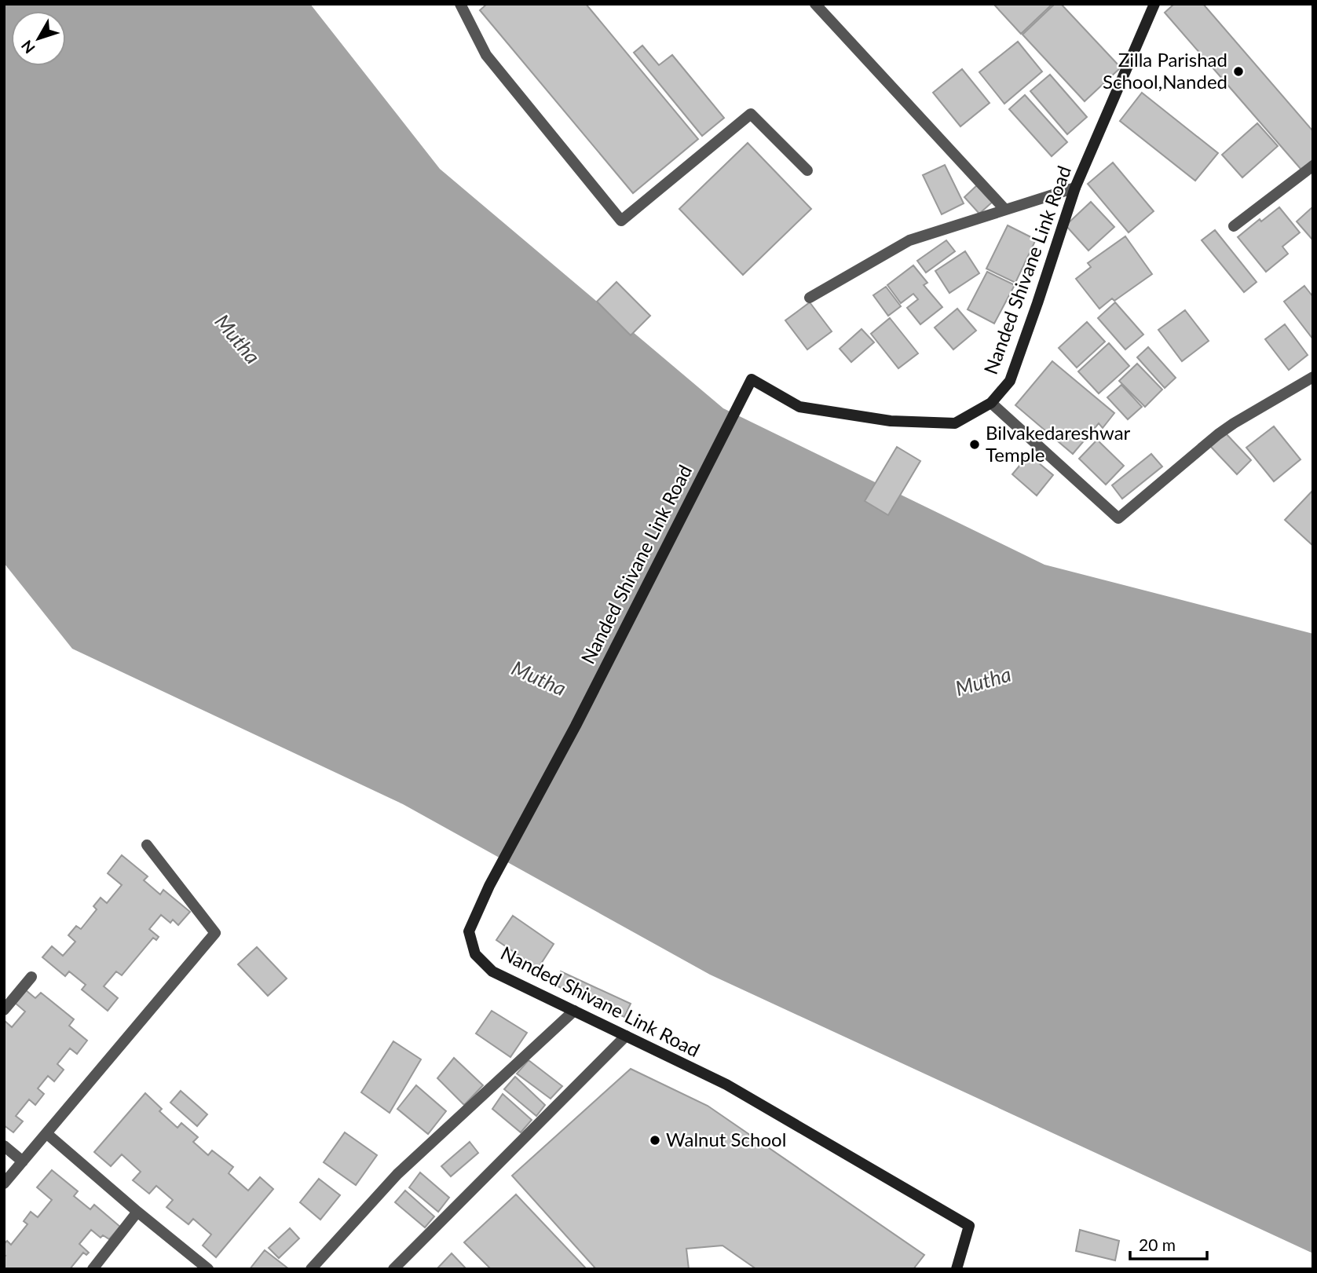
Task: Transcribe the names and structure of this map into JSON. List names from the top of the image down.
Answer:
{
  "streets": {
    "street": ["Nanded Shivane Link Road"]
  },
  "water": ["Mutha"],
  "places": ["Zilla Parishad School,Nanded", "Bilvakedareshwar Temple", "Walnut School"],
  "scale_bar": "20 m",
  "north": "bottom left"
}
